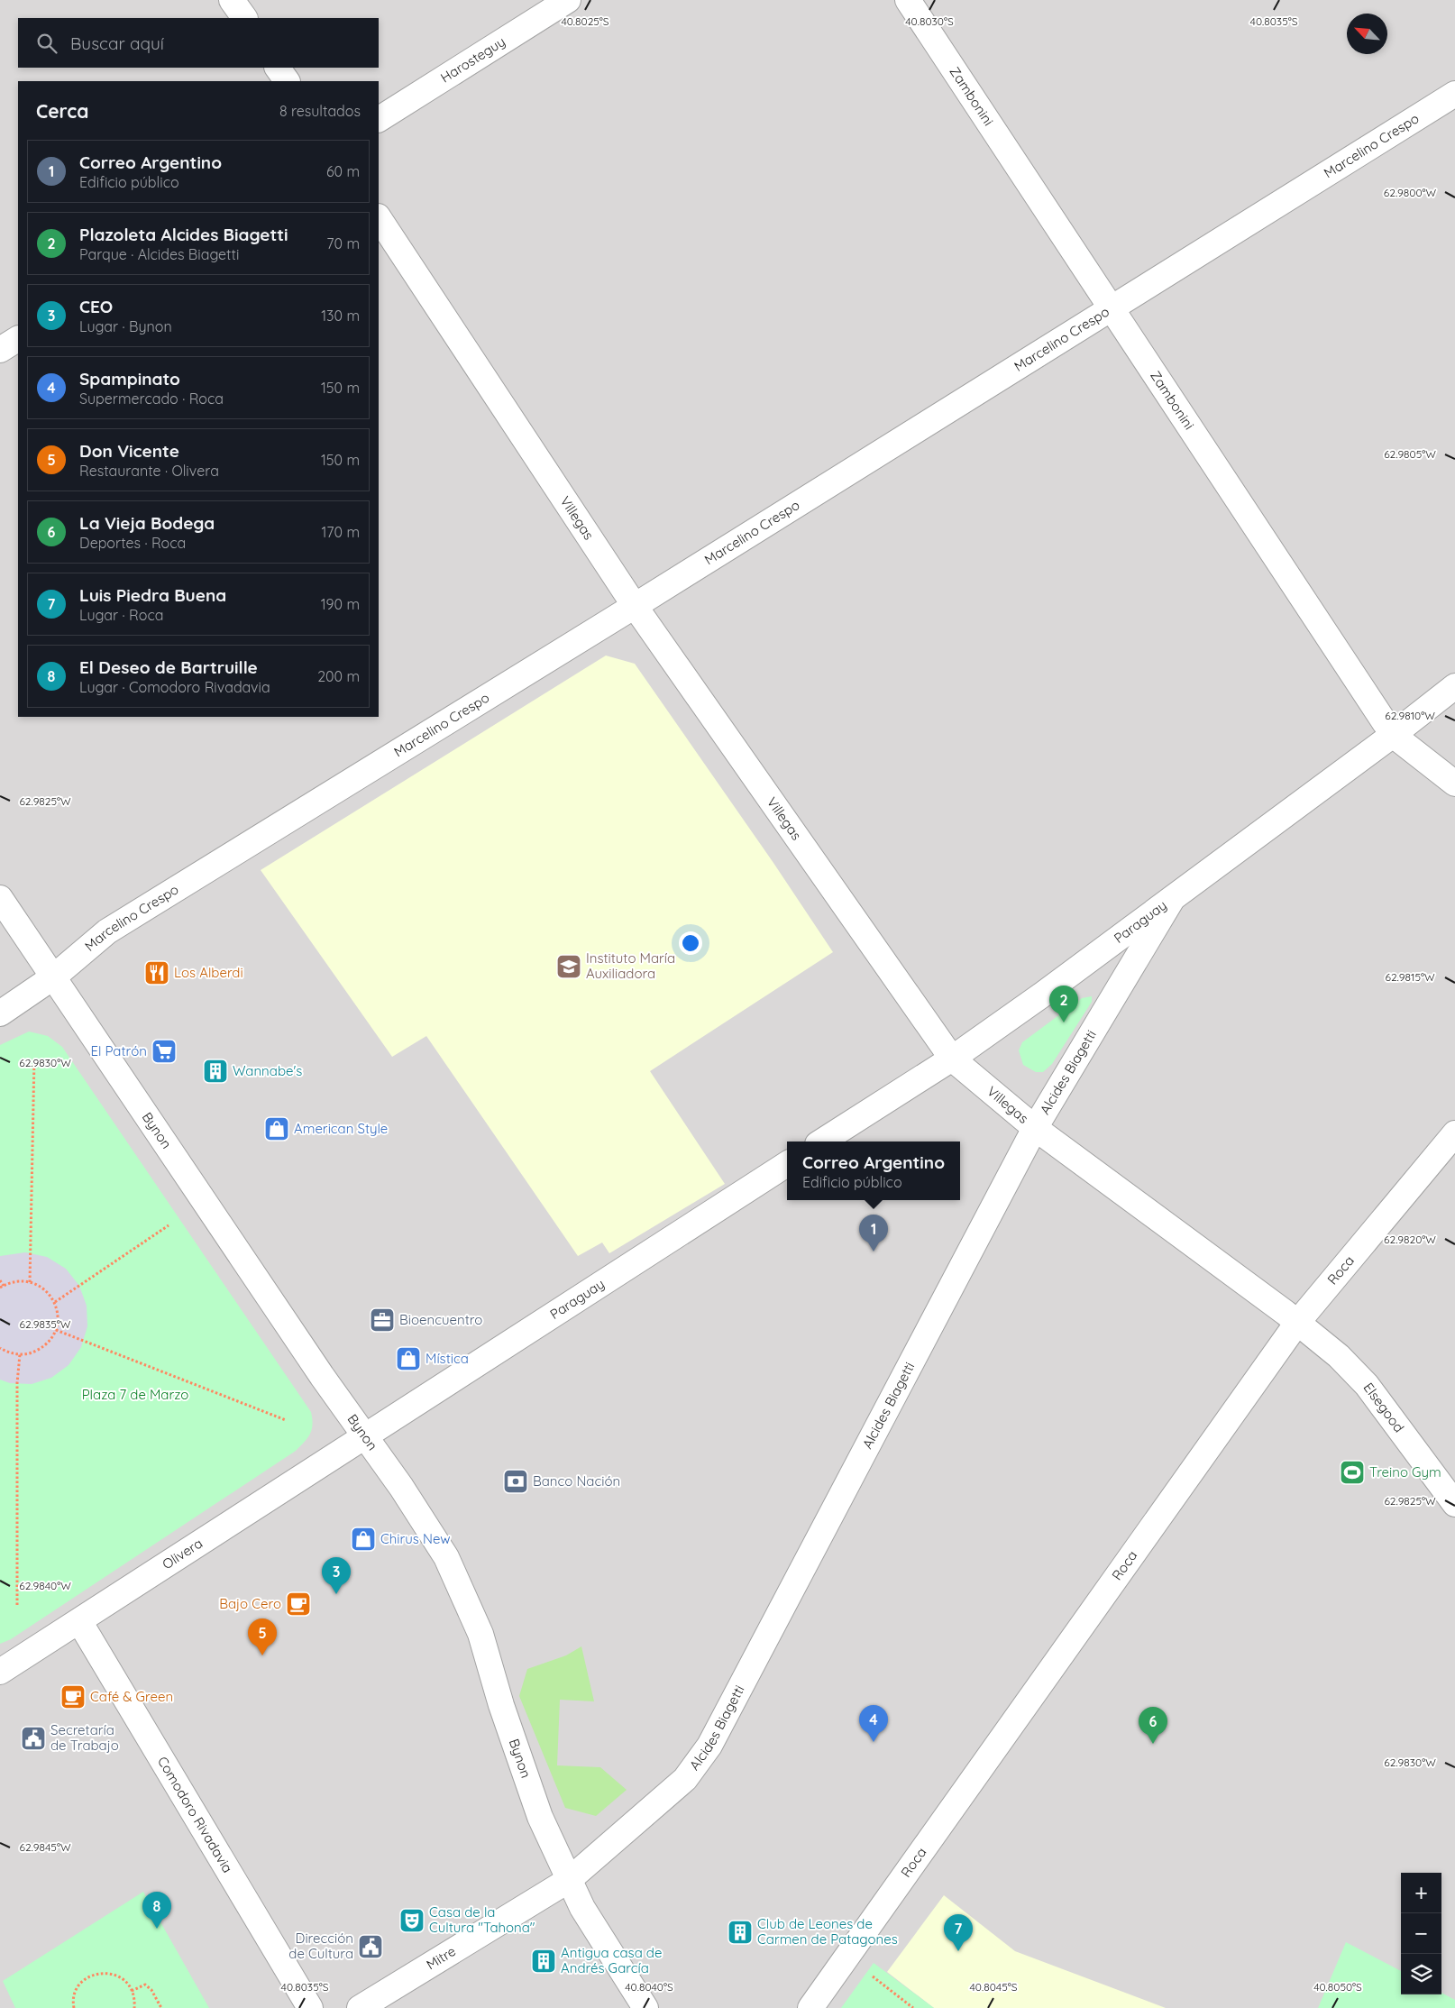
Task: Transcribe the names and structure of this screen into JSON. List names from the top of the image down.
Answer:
{
  "streets": {
    "street": [
      "Harosteguy",
      "Zambonini",
      "Marcelino Crespo",
      "Villegas",
      "Paraguay",
      "Alcides Biagetti",
      "Bynon",
      "Roca",
      "Elsegood",
      "Olivera",
      "Comodoro Rivadavia",
      "Mitre"
    ]
  },
  "crossings": [
    ["Zambonini", "Marcelino Crespo"],
    ["Zambonini", "Paraguay"],
    ["Marcelino Crespo", "Villegas"],
    ["Marcelino Crespo", "Bynon"],
    ["Villegas", "Paraguay"],
    ["Villegas", "Alcides Biagetti"],
    ["Villegas", "Roca"],
    ["Villegas", "Elsegood"],
    ["Paraguay", "Alcides Biagetti"],
    ["Paraguay", "Bynon"],
    ["Paraguay", "Olivera"],
    ["Alcides Biagetti", "Bynon"],
    ["Alcides Biagetti", "Mitre"],
    ["Bynon", "Olivera"],
    ["Bynon", "Mitre"],
    ["Roca", "Elsegood"],
    ["Olivera", "Comodoro Rivadavia"]
  ],
  "parks": ["Plaza 7 de Marzo"],
  "places": {
    "school or university": ["Instituto María Auxiliadora"],
    "restaurant": ["Los Alberdi"],
    "supermarket": ["El Patrón"],
    "building": ["Wannabe's", "Club de Leones de Carmen de Patagones", "Antigua casa de Andrés García"],
    "shop": ["American Style", "Mística", "Chirus New"],
    "office": ["Bioencuentro"],
    "sports": ["Treino Gym"],
    "bank": ["Banco Nación"],
    "cafe": ["Bajo Cero", "Café & Green"],
    "public building": ["Secretaría de Trabajo", "Dirección de Cultura"],
    "theatre": ["Casa de la Cultura \"Tahona\""]
  },
  "north": "top left",
  "page": {
    "search": "Buscar aquí",
    "heading": ["Cerca", "8 resultados"],
    "list": [
      {
        "mark": "1",
        "name": "Correo Argentino",
        "note": "Edificio público",
        "value": "60 m"
      },
      {
        "mark": "2",
        "name": "Plazoleta Alcides Biagetti",
        "note": "Parque · Alcides Biagetti",
        "value": "70 m"
      },
      {
        "mark": "3",
        "name": "CEO",
        "note": "Lugar · Bynon",
        "value": "130 m"
      },
      {
        "mark": "4",
        "name": "Spampinato",
        "note": "Supermercado · Roca",
        "value": "150 m"
      },
      {
        "mark": "5",
        "name": "Don Vicente",
        "note": "Restaurante · Olivera",
        "value": "150 m"
      },
      {
        "mark": "6",
        "name": "La Vieja Bodega",
        "note": "Deportes · Roca",
        "value": "170 m"
      },
      {
        "mark": "7",
        "name": "Luis Piedra Buena",
        "note": "Lugar · Roca",
        "value": "190 m"
      },
      {
        "mark": "8",
        "name": "El Deseo de Bartruille",
        "note": "Lugar · Comodoro Rivadavia",
        "value": "200 m"
      }
    ],
    "pins": [
      "2",
      "1",
      "3",
      "5",
      "4",
      "6",
      "8",
      "7"
    ],
    "popup": ["Correo Argentino", "Edificio público"],
    "map_buttons": ["+", "−"]
  },
  "coordinates": [
    "40.8025°S",
    "40.8030°S",
    "40.8035°S",
    "62.9800°W",
    "62.9805°W",
    "62.9810°W",
    "62.9825°W",
    "62.9815°W",
    "62.9830°W",
    "62.9820°W",
    "62.9835°W",
    "62.9840°W",
    "62.9845°W",
    "40.8040°S",
    "40.8045°S",
    "40.8050°S"
  ]
}
